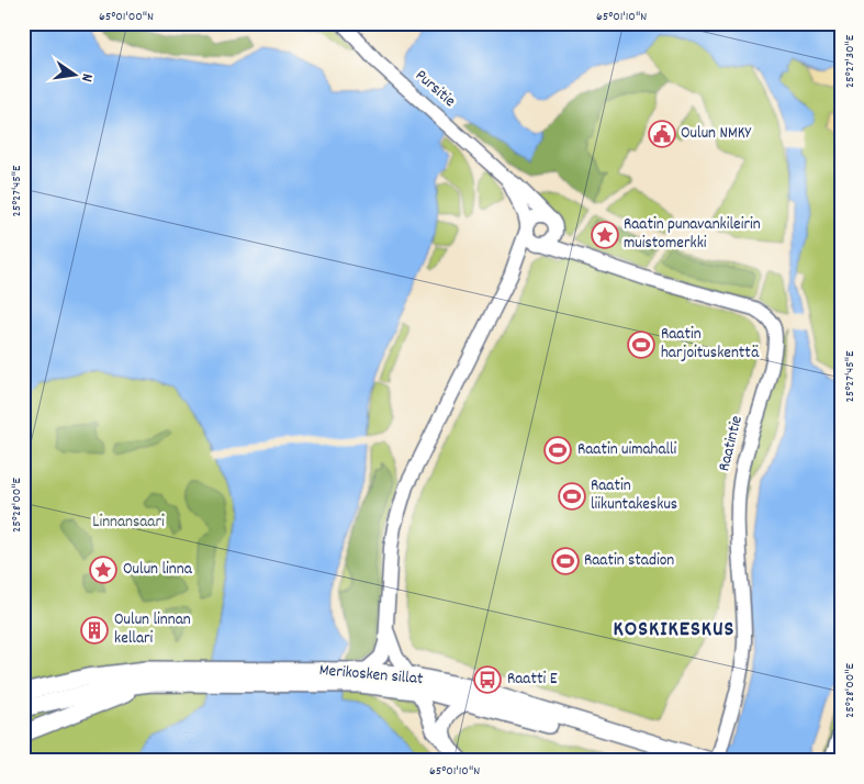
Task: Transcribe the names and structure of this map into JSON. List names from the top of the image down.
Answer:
{
  "streets": {
    "main road": ["Merikosken sillat"],
    "street": ["Pursitie", "Raatintie"]
  },
  "crossings": [
    ["Pursitie", "Raatintie"]
  ],
  "districts": ["KOSKIKESKUS"],
  "parks": ["Linnansaari"],
  "places": {
    "public building": ["Oulun NMKY"],
    "place": ["Raatin punavankileirin muistomerkki", "Oulun linna"],
    "sports": [
      "Raatin harjoituskenttä",
      "Raatin uimahalli",
      "Raatin liikuntakeskus",
      "Raatin stadion"
    ],
    "building": ["Oulun linnan kellari"],
    "bus stop": ["Raatti E"]
  },
  "north": "right",
  "coordinates": [
    "65°01'00\"N",
    "65°01'10\"N",
    "25°27'30\"E",
    "25°27'45\"E",
    "25°28'00\"E"
  ]
}
